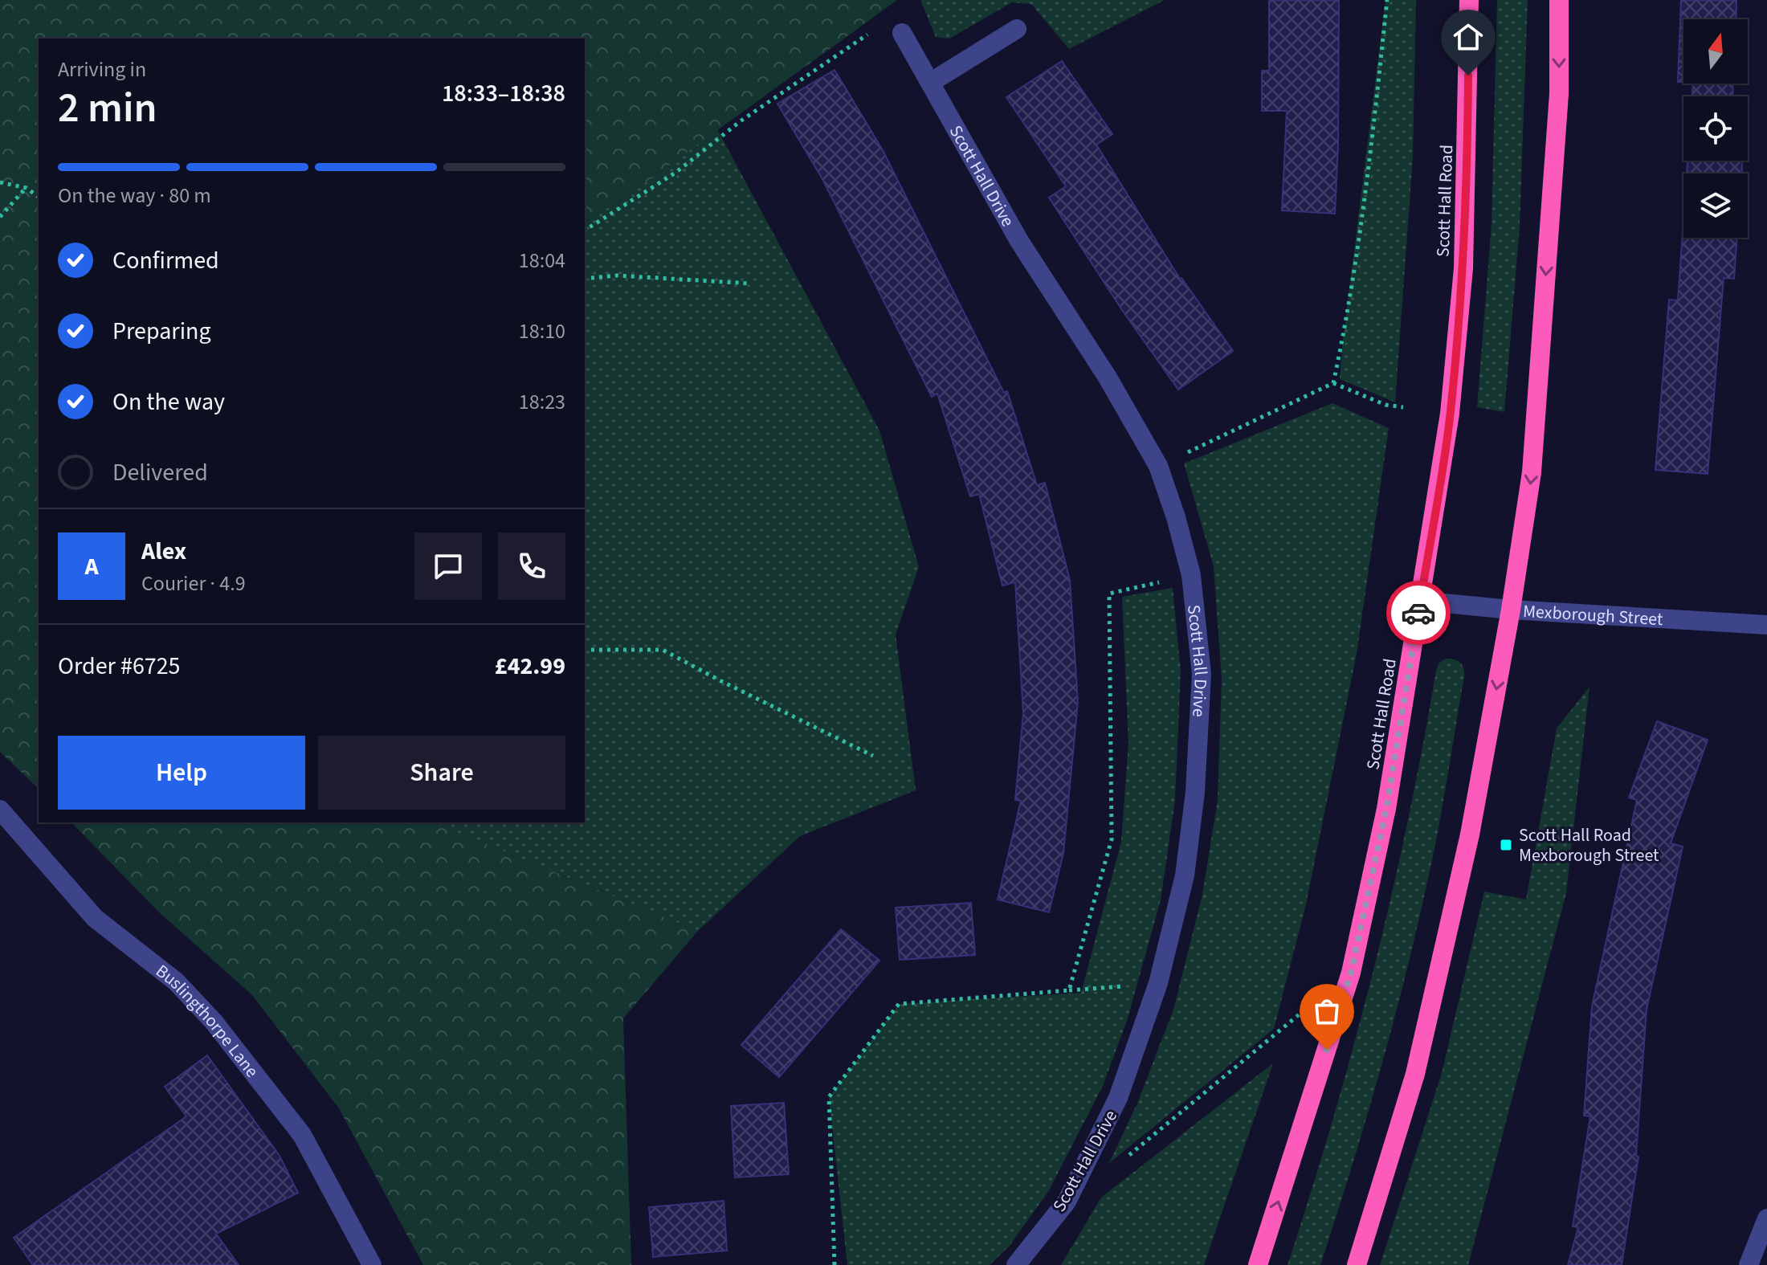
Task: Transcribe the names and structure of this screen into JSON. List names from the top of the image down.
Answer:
{
  "streets": {
    "highway": ["Scott Hall Road"],
    "street": ["Scott Hall Drive", "Mexborough Street", "Buslingthorpe Lane"]
  },
  "crossings": [
    ["Scott Hall Road", "Mexborough Street"]
  ],
  "places": {
    "transit": ["Scott Hall Road Mexborough Street"]
  },
  "north": "top",
  "page": {
    "heading": ["2 min", "Arriving in", "18:33–18:38"],
    "panel": [
      "Alex",
      "Courier · 4.9",
      "Order #6725",
      "£42.99"
    ],
    "bar": "On the way · 80 m",
    "list": [
      ["Confirmed", "18:04"],
      ["Preparing", "18:10"],
      ["On the way", "18:23"],
      "Delivered"
    ],
    "round": "A",
    "buttons": ["Help", "Share"]
  }
}
